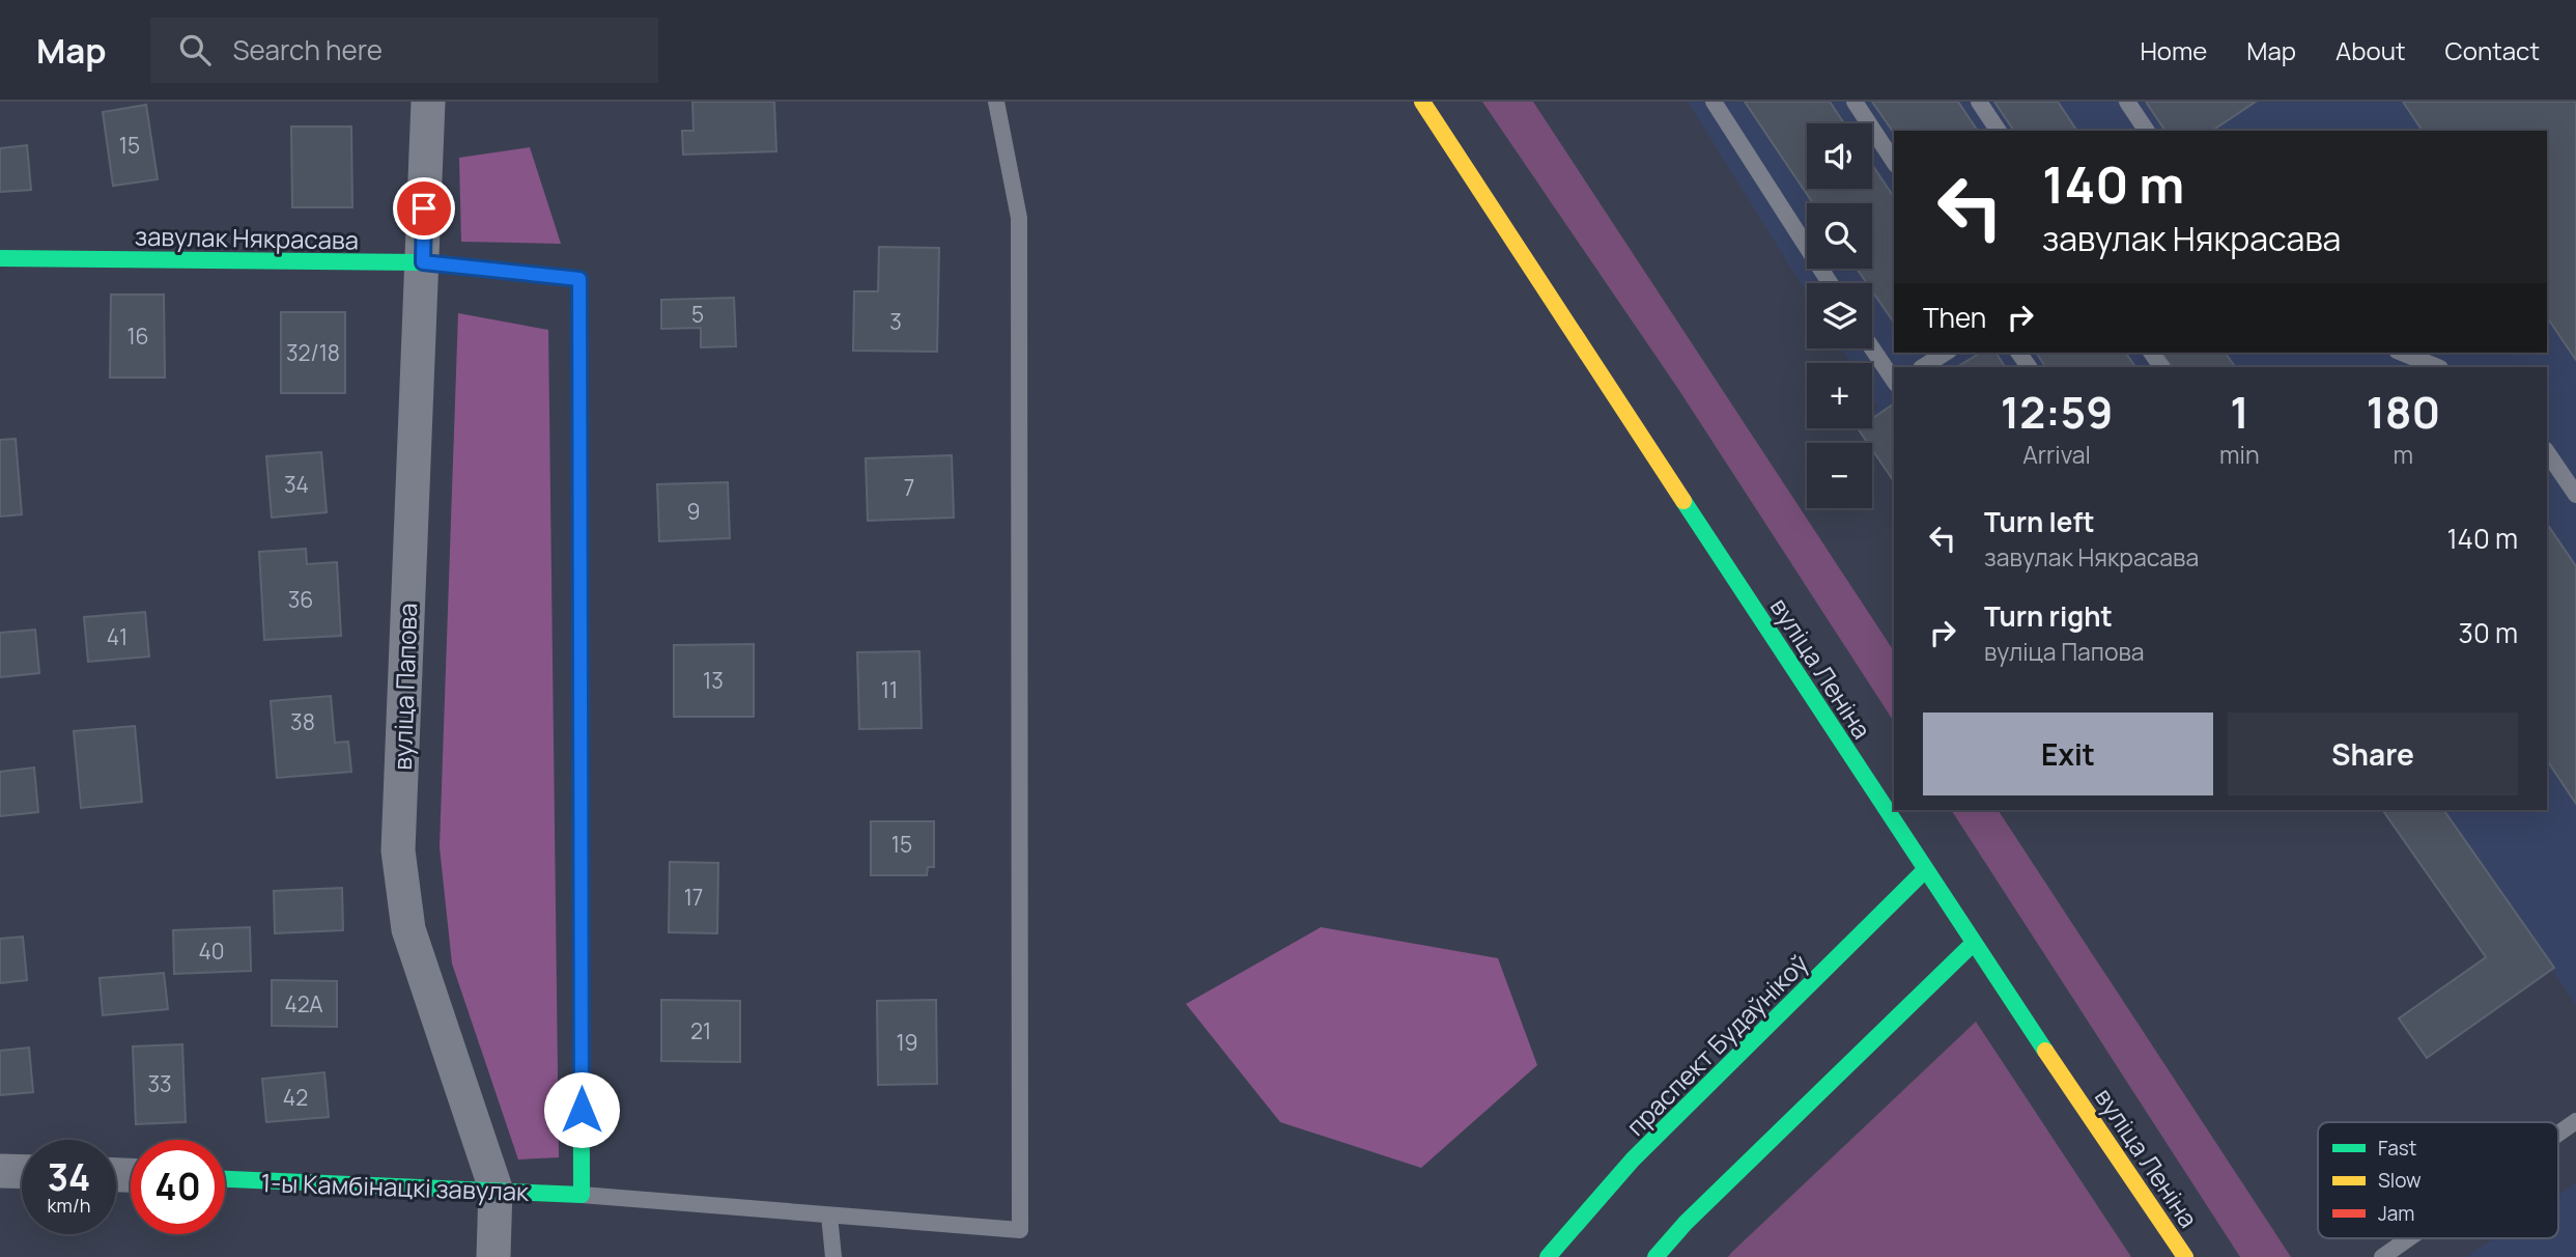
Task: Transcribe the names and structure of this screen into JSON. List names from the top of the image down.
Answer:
{
  "streets": {
    "main road": [
      "завулак Някрасава",
      "вуліца Леніна",
      "праспект Будаўнікоў",
      "1-ы Камбінацкі завулак"
    ],
    "street": ["вуліца Папова"]
  },
  "crossings": [
    ["завулак Някрасава", "вуліца Папова"],
    ["завулак Някрасава", "1-ы Камбінацкі завулак"],
    ["вуліца Леніна", "праспект Будаўнікоў"],
    ["вуліца Папова", "1-ы Камбінацкі завулак"]
  ],
  "house_numbers": [
    "15",
    "5",
    "3",
    "16",
    "32/18",
    "34",
    "7",
    "9",
    "36",
    "41",
    "13",
    "11",
    "38",
    "15",
    "17",
    "40",
    "42А",
    "21",
    "19",
    "33",
    "42"
  ],
  "legend": ["Fast", "Slow", "Jam"],
  "page": {
    "header": "Map",
    "search": "Search here",
    "nav": [
      "Home",
      "Map",
      "About",
      "Contact"
    ],
    "map_buttons": ["+", "−"],
    "turn": ["140 m", "завулак Някрасава"],
    "then": "Then",
    "eta": [
      "12:59",
      "Arrival",
      "1",
      "min",
      "180",
      "m"
    ],
    "list": [
      {
        "name": "Turn left",
        "note": "завулак Някрасава",
        "value": "140 m"
      },
      {
        "name": "Turn right",
        "note": "вуліца Папова",
        "value": "30 m"
      }
    ],
    "buttons": ["Exit", "Share"],
    "speed": "34 km/h",
    "limit": "40"
  }
}
